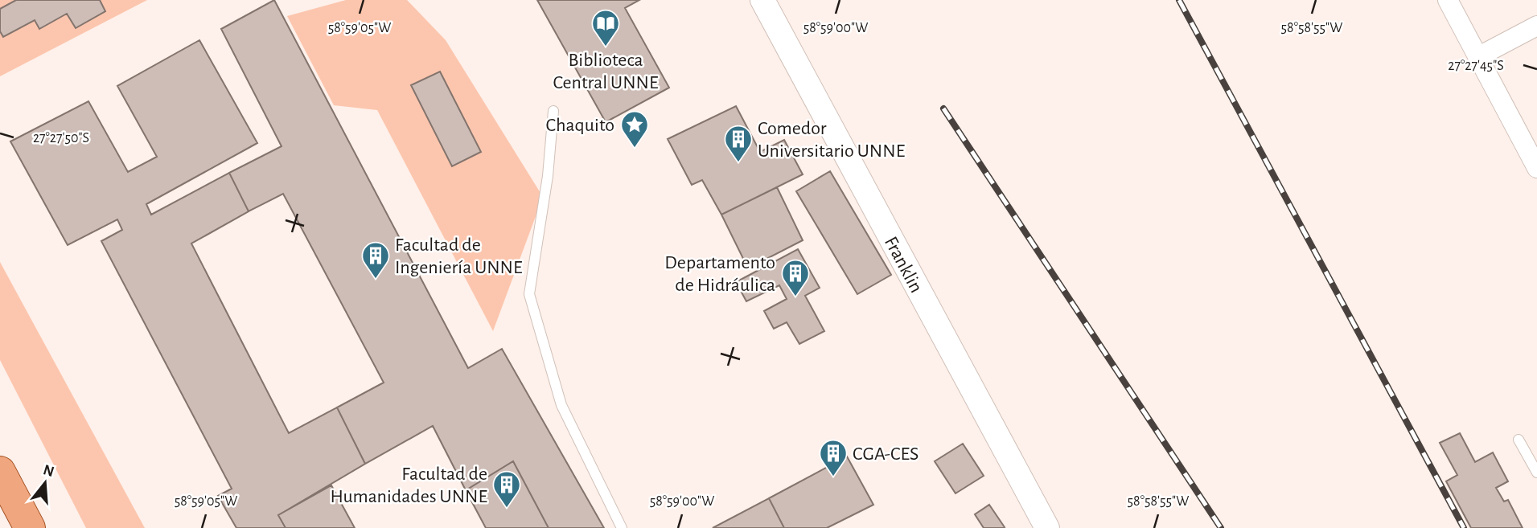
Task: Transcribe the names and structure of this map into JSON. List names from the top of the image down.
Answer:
{
  "streets": {
    "street": ["Franklin"]
  },
  "places": {
    "library": ["Biblioteca Central UNNE"],
    "place": ["Chaquito"],
    "building": [
      "Comedor Universitario UNNE",
      "Facultad de Ingeniería UNNE",
      "Departamento de Hidráulica",
      "CGA-CES",
      "Facultad de Humanidades UNNE"
    ]
  },
  "north": "top",
  "coordinates": [
    "58°59'05\"W",
    "58°59'00\"W",
    "58°58'55\"W",
    "27°27'45\"S",
    "27°27'50\"S"
  ]
}
